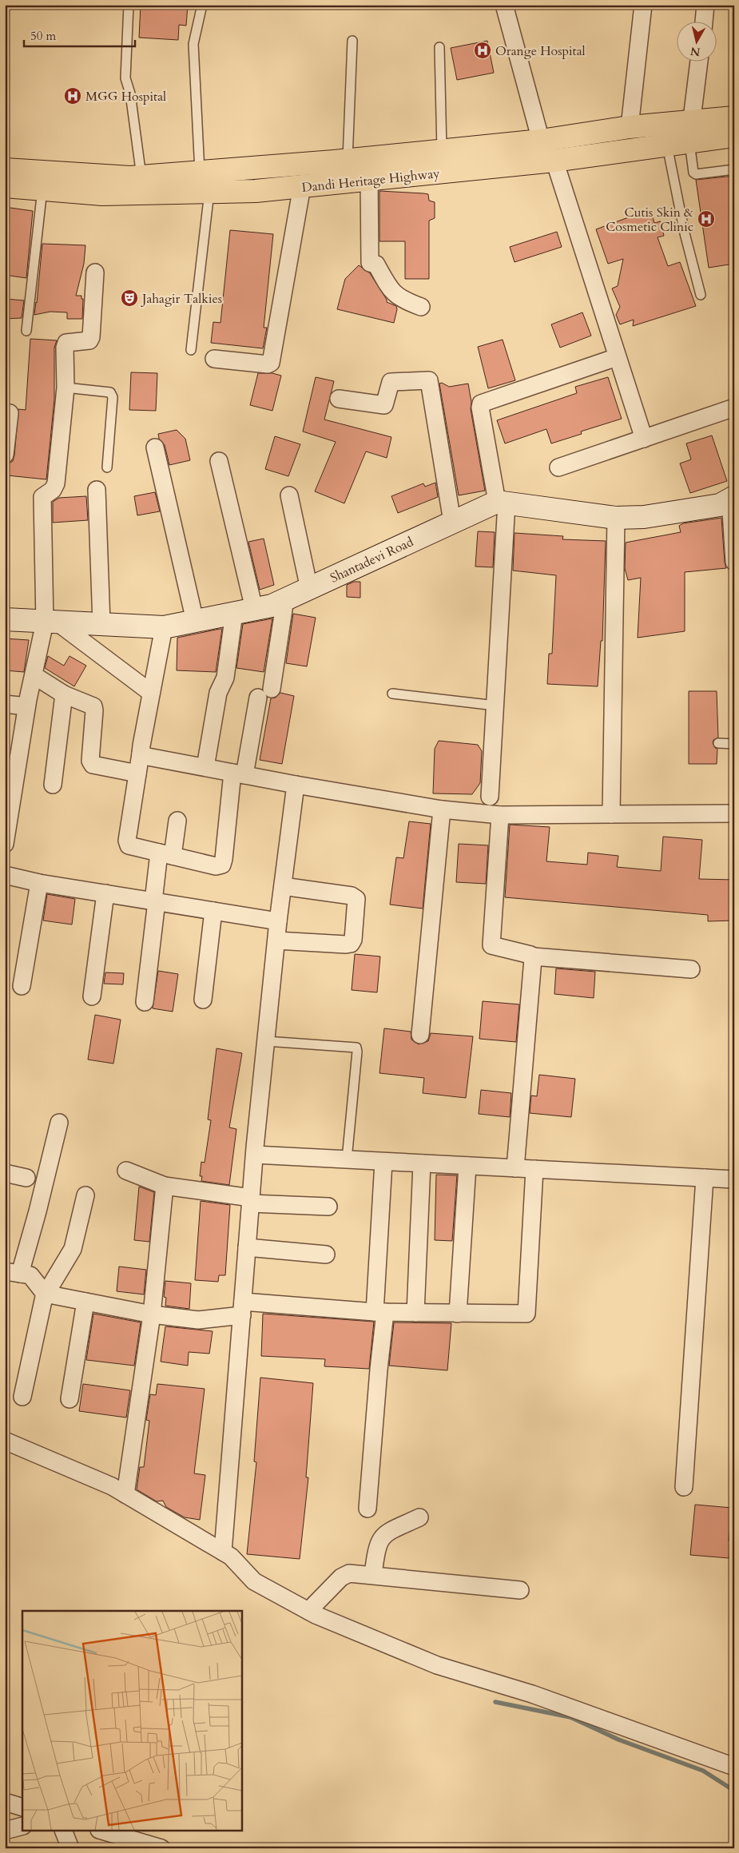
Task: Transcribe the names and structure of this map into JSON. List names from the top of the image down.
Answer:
{
  "streets": {
    "highway": ["Dandi Heritage Highway"],
    "street": ["Shantadevi Road"]
  },
  "places": {
    "hospital": ["Orange Hospital", "MGG Hospital", "Cutis Skin & Cosmetic Clinic"],
    "theatre": ["Jahagir Talkies"]
  },
  "scale_bar": "50 m",
  "north": "bottom"
}
